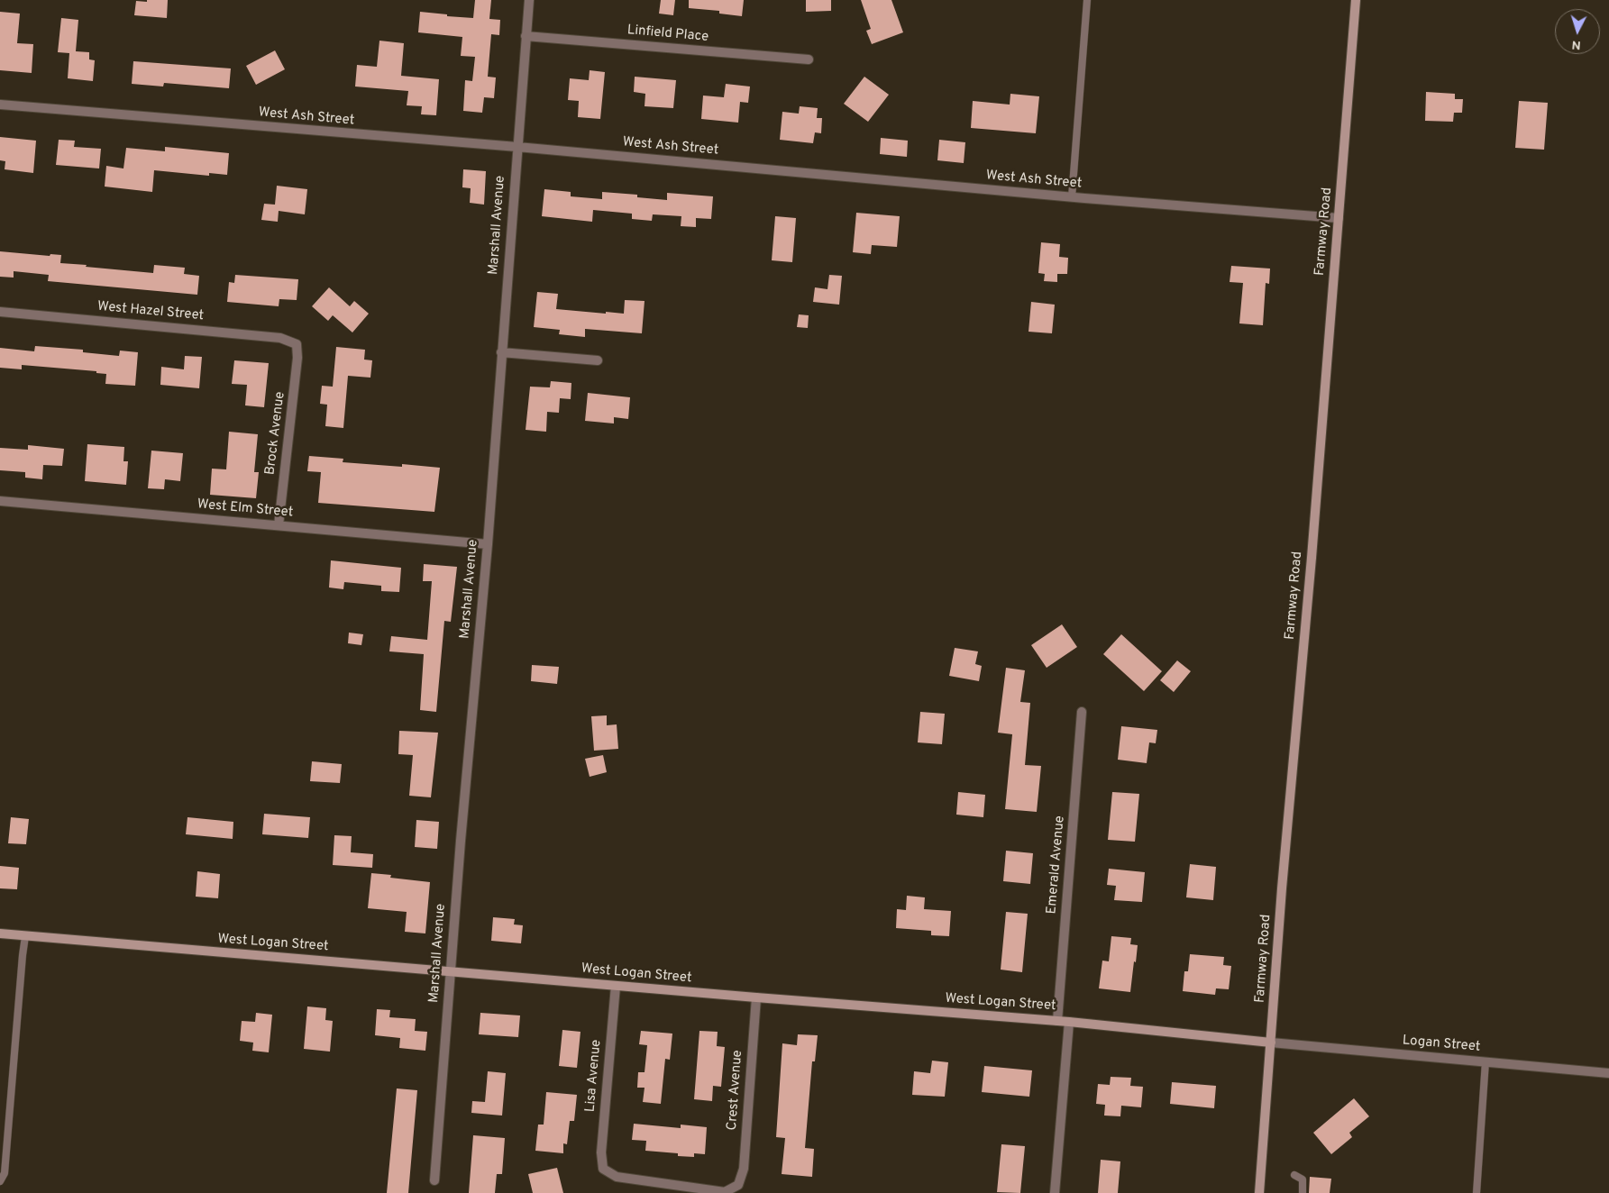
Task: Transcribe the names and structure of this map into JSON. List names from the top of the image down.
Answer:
{
  "streets": {
    "street": [
      "Linfield Place",
      "West Ash Street",
      "Marshall Avenue",
      "Farmway Road",
      "West Hazel Street",
      "Brock Avenue",
      "West Elm Street",
      "Emerald Avenue",
      "West Logan Street",
      "Logan Street",
      "Lisa Avenue",
      "Crest Avenue"
    ]
  },
  "crossings": [
    ["Linfield Place", "Marshall Avenue"],
    ["West Ash Street", "Marshall Avenue"],
    ["West Ash Street", "Farmway Road"],
    ["Marshall Avenue", "West Elm Street"],
    ["Marshall Avenue", "West Logan Street"],
    ["Farmway Road", "West Logan Street"],
    ["Farmway Road", "Logan Street"],
    ["West Hazel Street", "Brock Avenue"],
    ["Brock Avenue", "West Elm Street"],
    ["Emerald Avenue", "West Logan Street"],
    ["West Logan Street", "Logan Street"],
    ["West Logan Street", "Lisa Avenue"],
    ["West Logan Street", "Crest Avenue"],
    ["Lisa Avenue", "Crest Avenue"]
  ],
  "north": "bottom"
}
